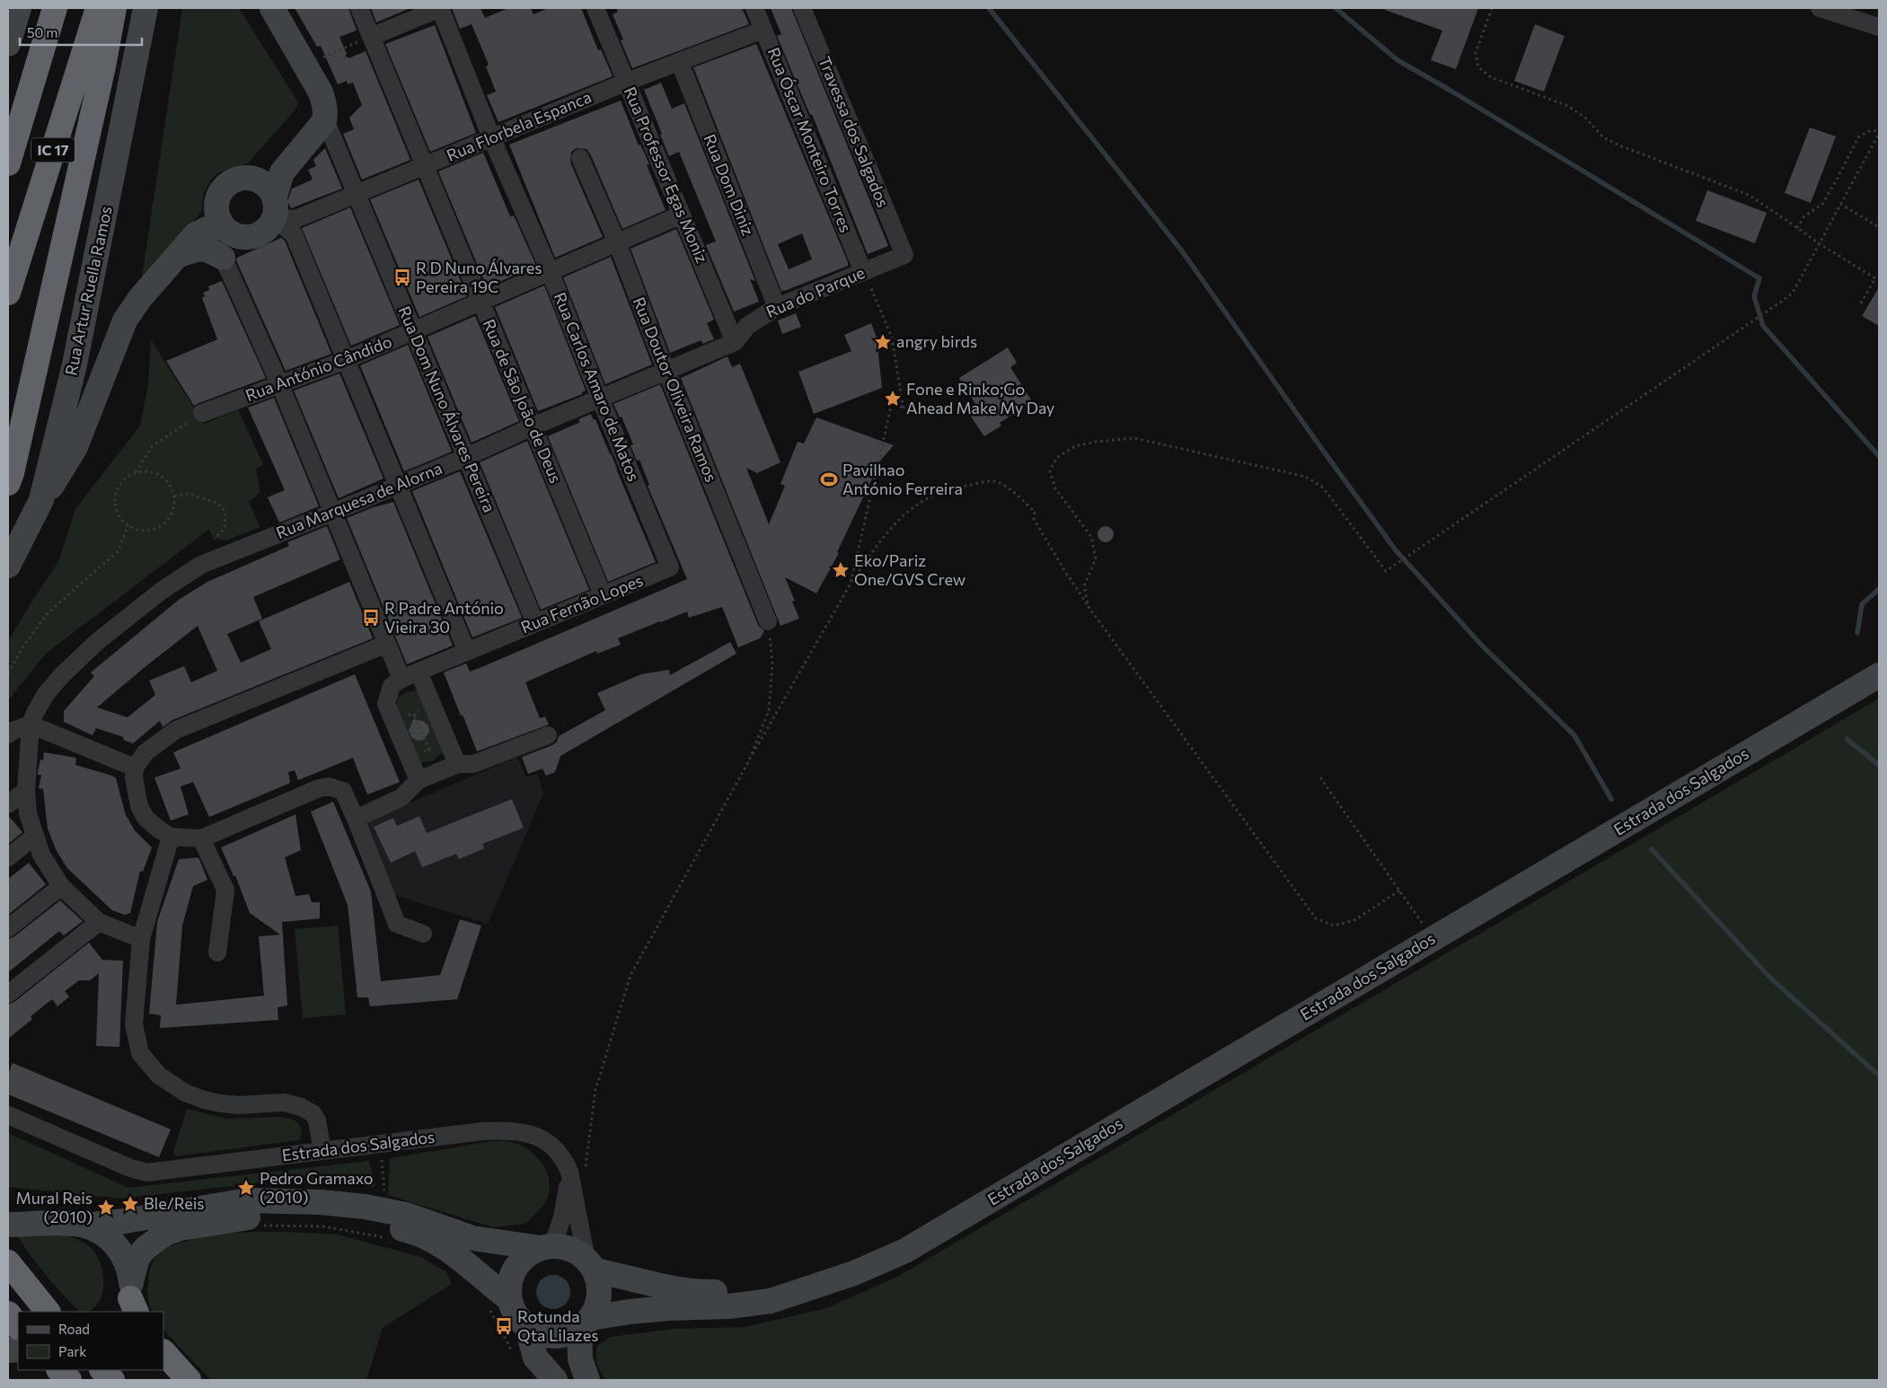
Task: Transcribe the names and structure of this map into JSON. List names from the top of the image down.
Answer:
{
  "streets": {
    "highway": ["IC 17"],
    "main road": ["Rua Artur Ruella Ramos", "Estrada dos Salgados"],
    "street": [
      "Rua Florbela Espanca",
      "Travessa dos Salgados",
      "Rua Óscar Monteiro Torres",
      "Rua Professor Egas Moniz",
      "Rua Dom Diniz",
      "Rua do Parque",
      "Rua António Cândido",
      "Rua Carlos Amaro de Matos",
      "Rua Doutor Oliveira Ramos",
      "Rua de São João de Deus",
      "Rua Dom Nuno Álvares Pereira",
      "Rua Marquesa de Alorna",
      "Rua Fernão Lopes"
    ]
  },
  "crossings": [
    ["Rua Florbela Espanca", "Rua Óscar Monteiro Torres"],
    ["Rua Florbela Espanca", "Rua Professor Egas Moniz"],
    ["Rua Florbela Espanca", "Rua Dom Diniz"],
    ["Rua Florbela Espanca", "Rua Carlos Amaro de Matos"],
    ["Rua Florbela Espanca", "Rua de São João de Deus"],
    ["Rua Florbela Espanca", "Rua Dom Nuno Álvares Pereira"],
    ["Travessa dos Salgados", "Rua do Parque"],
    ["Rua Óscar Monteiro Torres", "Rua do Parque"],
    ["Rua Professor Egas Moniz", "Rua do Parque"],
    ["Rua Professor Egas Moniz", "Rua António Cândido"],
    ["Rua Professor Egas Moniz", "Rua Marquesa de Alorna"],
    ["Rua Dom Diniz", "Rua do Parque"],
    ["Rua do Parque", "Rua Marquesa de Alorna"],
    ["Rua António Cândido", "Rua Carlos Amaro de Matos"],
    ["Rua António Cândido", "Rua Doutor Oliveira Ramos"],
    ["Rua António Cândido", "Rua de São João de Deus"],
    ["Rua António Cândido", "Rua Dom Nuno Álvares Pereira"],
    ["Rua Carlos Amaro de Matos", "Rua Marquesa de Alorna"],
    ["Rua Carlos Amaro de Matos", "Rua Fernão Lopes"],
    ["Rua Doutor Oliveira Ramos", "Rua Marquesa de Alorna"],
    ["Rua de São João de Deus", "Rua Marquesa de Alorna"],
    ["Rua de São João de Deus", "Rua Fernão Lopes"],
    ["Rua Dom Nuno Álvares Pereira", "Rua Marquesa de Alorna"],
    ["Rua Dom Nuno Álvares Pereira", "Rua Fernão Lopes"]
  ],
  "places": {
    "bus stop": ["R D Nuno Álvares Pereira 19C", "R Padre António Vieira 30", "Rotunda Qta Lilazes"],
    "place": [
      "angry birds",
      "Fone e Rinko;Go Ahead Make My Day",
      "Eko/Pariz One/GVS Crew",
      "Pedro Gramaxo (2010)",
      "Ble/Reis",
      "Mural Reis (2010)"
    ],
    "sports": ["Pavilhao António Ferreira"]
  },
  "legend": ["Road", "Park"],
  "scale_bar": "50 m"
}
